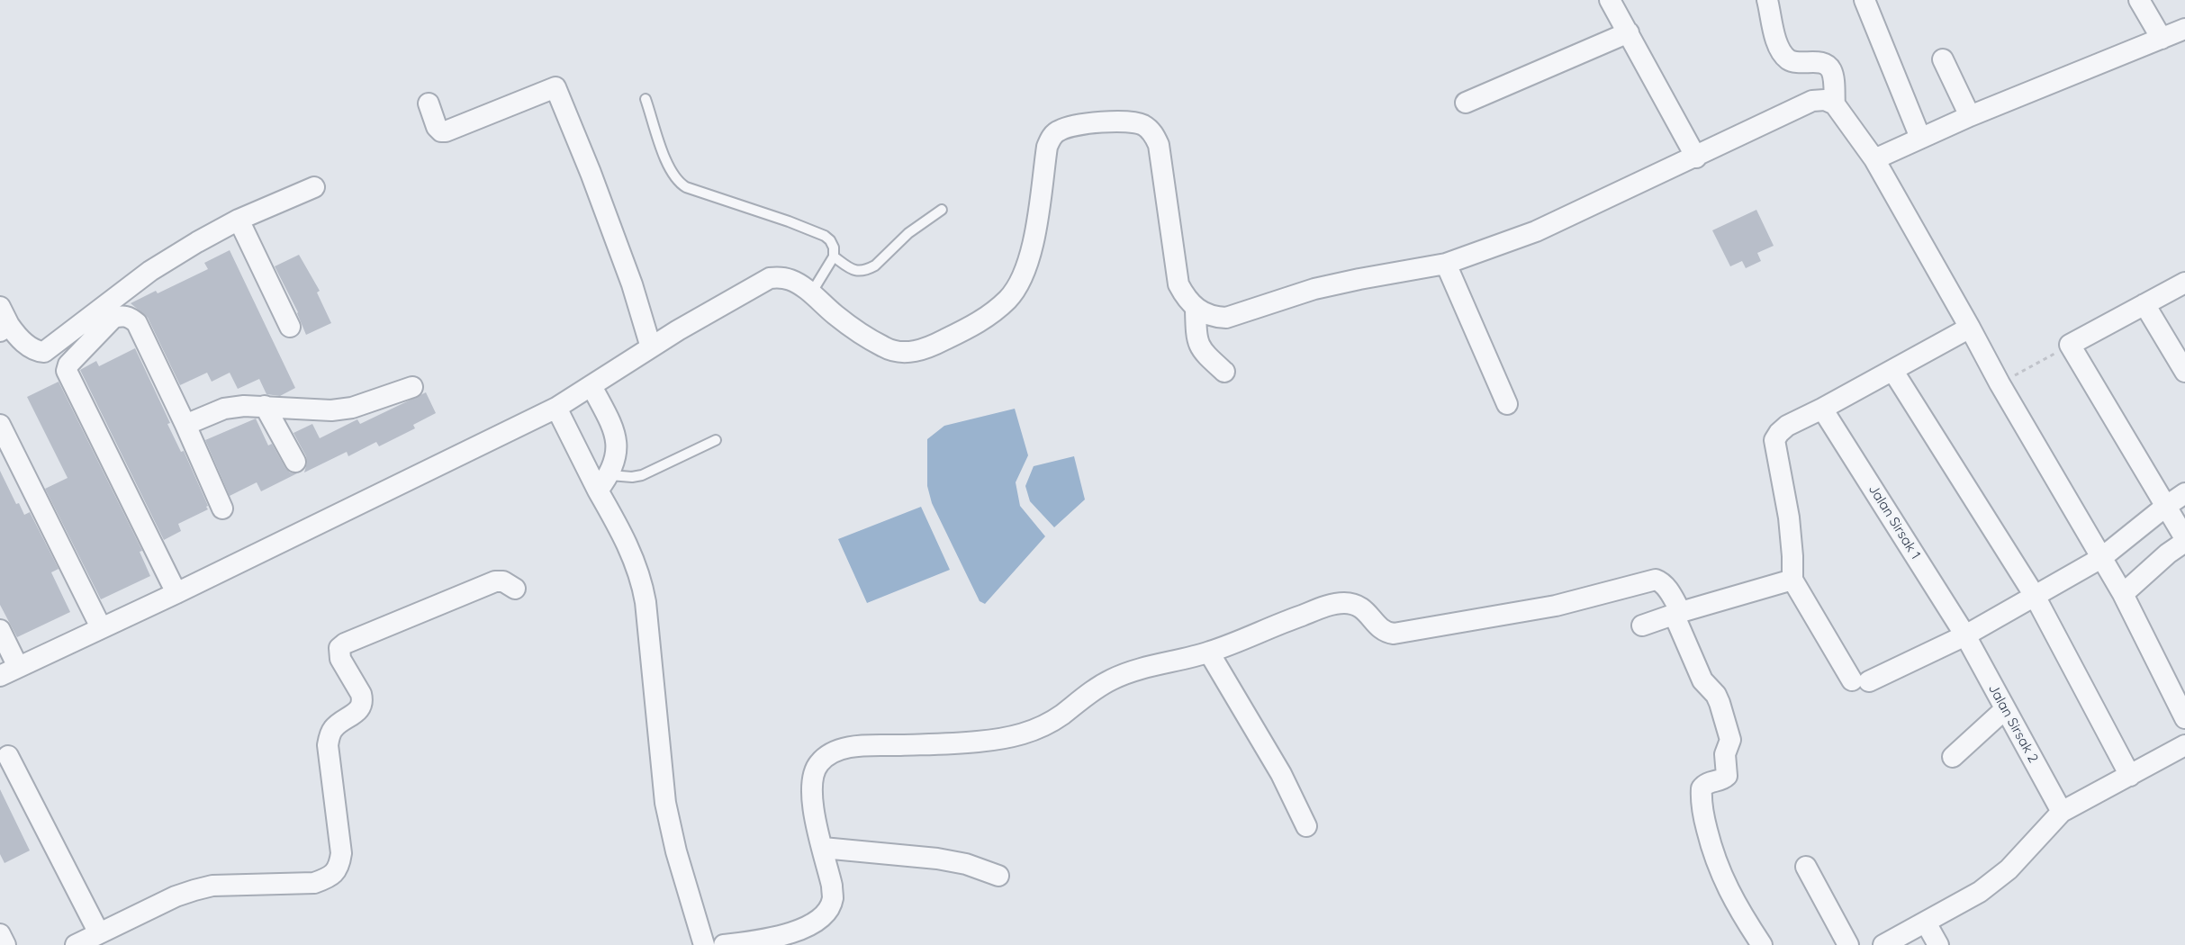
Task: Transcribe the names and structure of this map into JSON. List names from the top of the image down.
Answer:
{
  "streets": {
    "street": ["Jalan Sirsak 1", "Jalan Sirsak 2"]
  },
  "crossings": [
    ["Jalan Sirsak 1", "Jalan Sirsak 2"]
  ]
}
